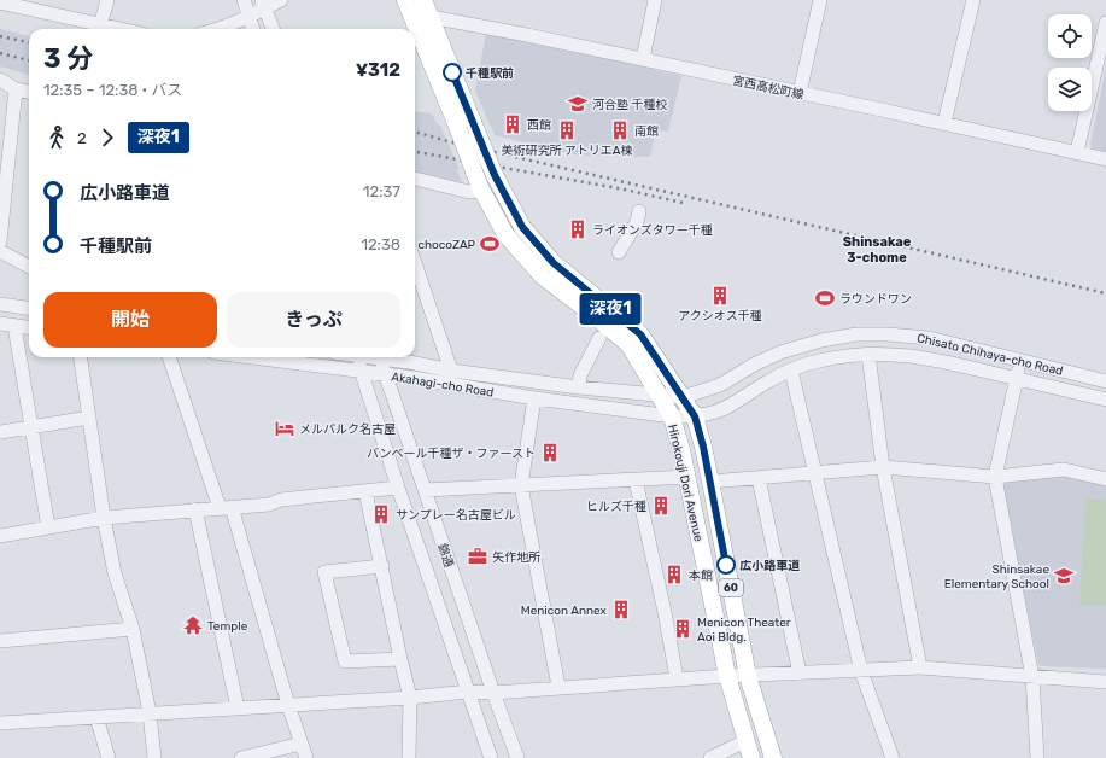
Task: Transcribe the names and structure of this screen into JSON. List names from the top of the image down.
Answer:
{
  "streets": {
    "main road": ["Hirokouji Dori Avenue", "60"],
    "street": [
      "宮西高松町線",
      "Chisato Chihaya-cho Road",
      "Akahagi-cho Road",
      "錦通"
    ]
  },
  "crossings": [
    ["宮西高松町線", "Hirokouji Dori Avenue"],
    ["Chisato Chihaya-cho Road", "Akahagi-cho Road"],
    ["Chisato Chihaya-cho Road", "Hirokouji Dori Avenue"],
    ["Akahagi-cho Road", "Hirokouji Dori Avenue"],
    ["Akahagi-cho Road", "錦通"]
  ],
  "districts": ["Shinsakae 3-chome"],
  "places": {
    "other": ["千種駅前", "広小路車道"],
    "school or university": ["河合塾 千種校", "Shinsakae Elementary School"],
    "building": [
      "西館",
      "美術研究所 アトリエA棟",
      "南館",
      "ライオンズタワー千種",
      "アクシオス千種",
      "バンベール千種ザ・ファースト",
      "ヒルズ千種",
      "サンプレー名古屋ビル",
      "本館",
      "Menicon Annex",
      "Menicon Theater Aoi Bldg."
    ],
    "sports": ["chocoZAP", "ラウンドワン"],
    "hotel": ["メルパルク名古屋"],
    "office": ["矢作地所"],
    "temple": ["Temple"]
  },
  "lines": ["bus line 深夜1"],
  "page": {
    "on_map": "深夜1",
    "heading": ["3 分", "12:35 – 12:38 · バス", "¥312"],
    "legs": ["2", "深夜1"],
    "list": [
      {
        "name": "広小路車道",
        "value": "12:37"
      },
      {
        "name": "千種駅前",
        "value": "12:38"
      }
    ],
    "buttons": ["開始", "きっぷ"]
  }
}
